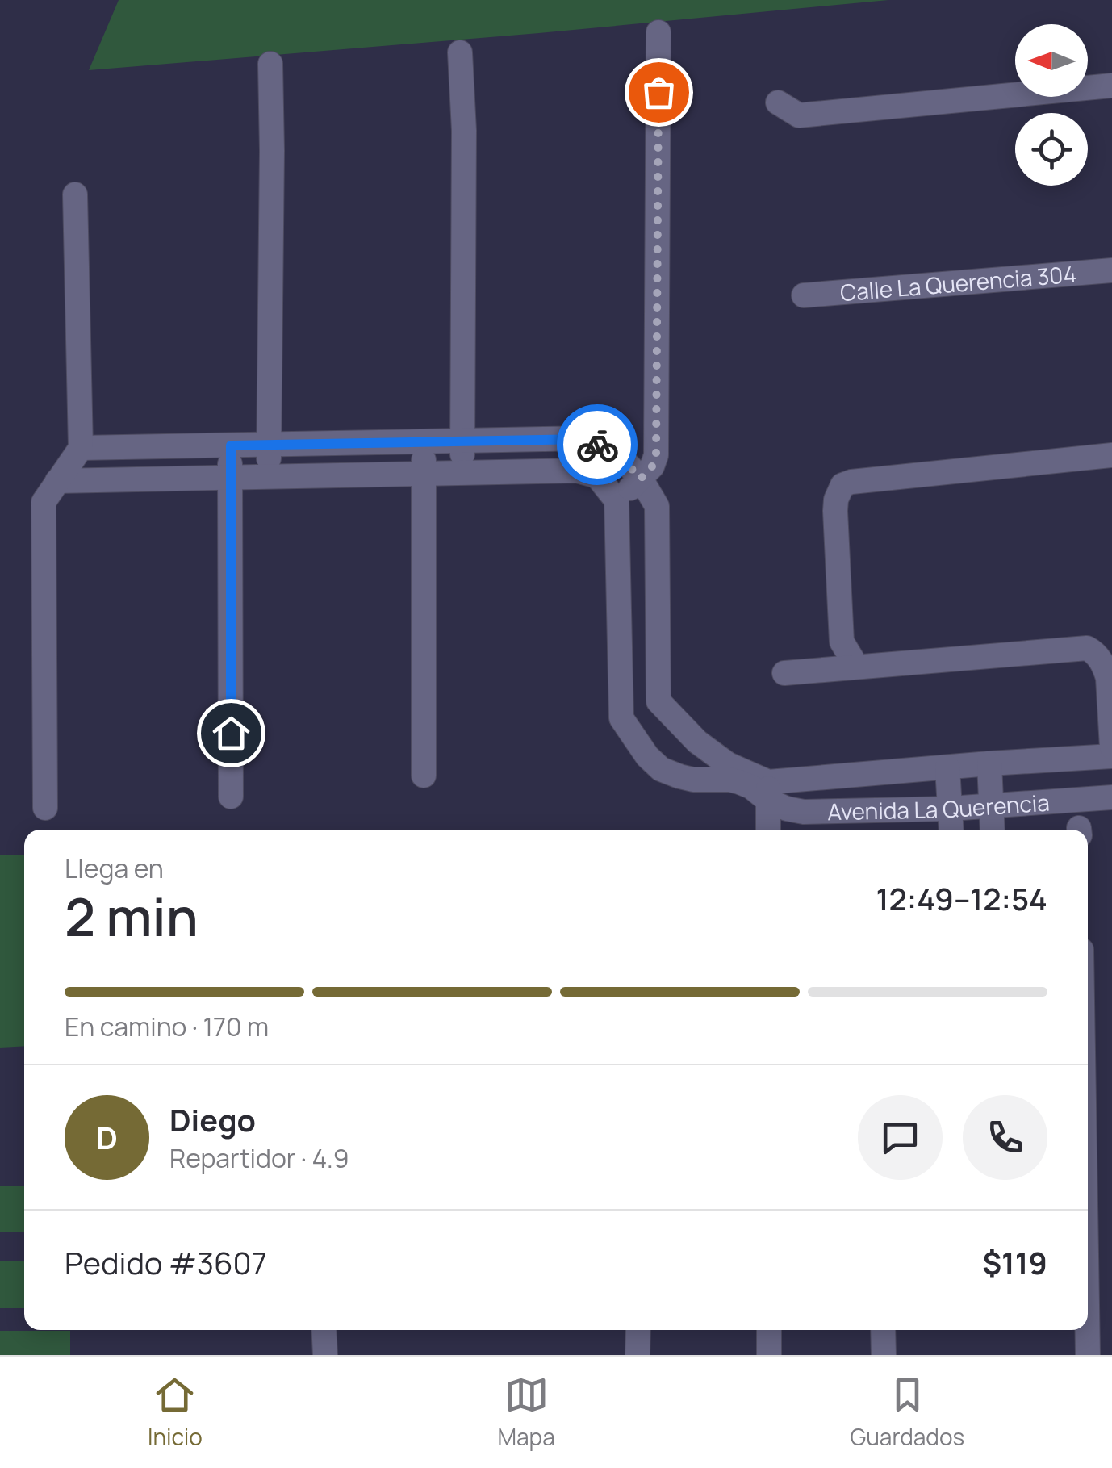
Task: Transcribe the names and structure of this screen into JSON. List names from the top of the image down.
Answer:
{
  "streets": {
    "street": ["Calle La Querencia 304", "Avenida La Querencia"]
  },
  "north": "left",
  "page": {
    "heading": ["2 min", "Llega en", "12:49–12:54"],
    "panel": [
      "Diego",
      "Repartidor · 4.9",
      "Pedido #3607",
      "$119"
    ],
    "bar": "En camino · 170 m",
    "round": "D",
    "tabs": ["Inicio", "Mapa", "Guardados"]
  }
}
